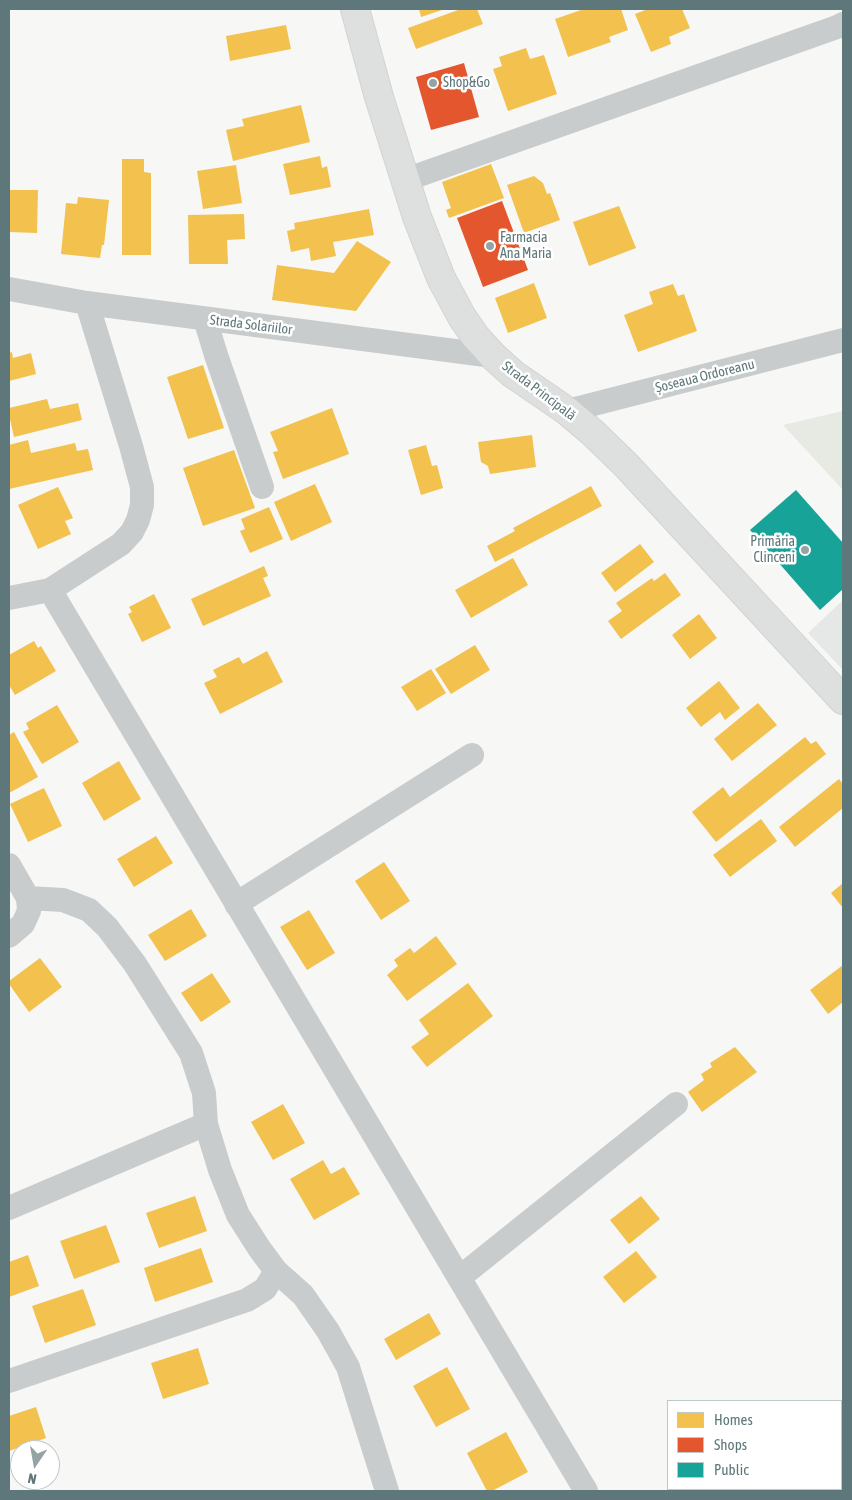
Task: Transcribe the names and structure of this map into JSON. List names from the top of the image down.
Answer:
{
  "streets": {
    "main road": ["Strada Principală"],
    "street": ["Strada Solariilor", "Șoseaua Ordoreanu"]
  },
  "crossings": [
    ["Strada Solariilor", "Strada Principală"],
    ["Șoseaua Ordoreanu", "Strada Principală"]
  ],
  "places": ["Shop&Go", "Farmacia Ana Maria", "Primăria Clinceni"],
  "legend": ["Homes", "Shops", "Public"],
  "north": "bottom"
}
